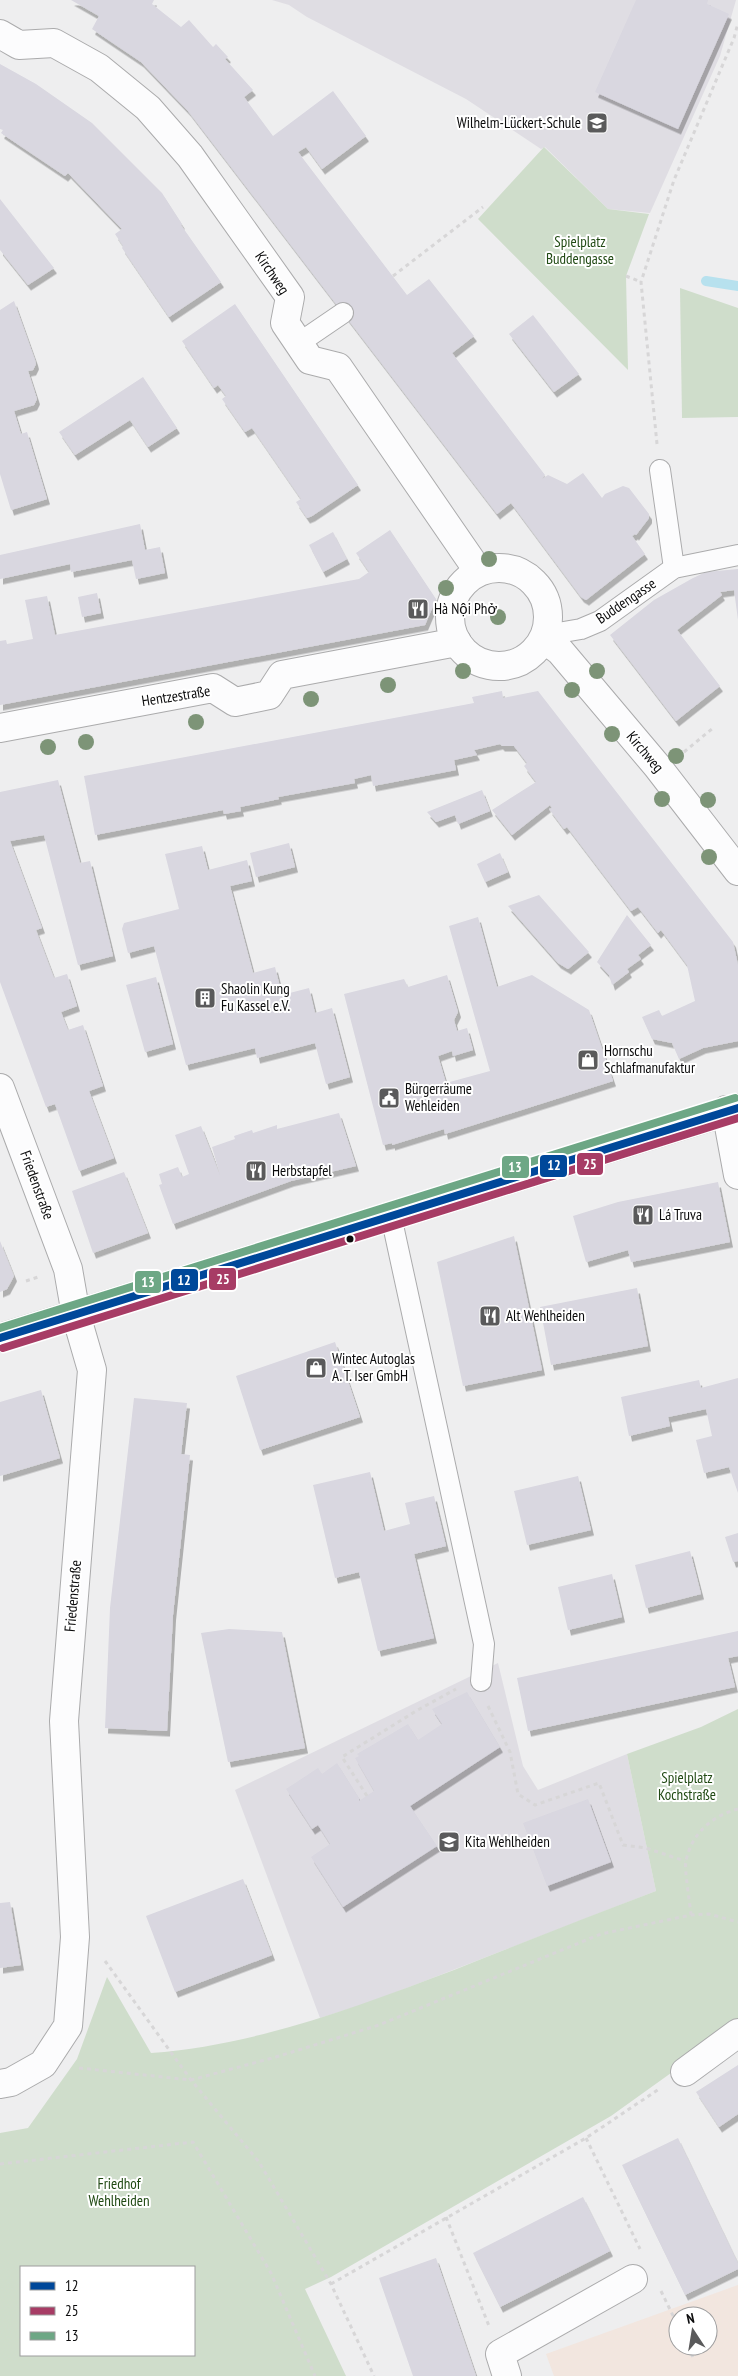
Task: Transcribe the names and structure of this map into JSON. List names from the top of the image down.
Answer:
{
  "streets": {
    "street": ["Kirchweg", "Hentzestraße", "Friedenstraße"],
    "lane": ["Buddengasse"]
  },
  "crossings": [
    ["Kirchweg", "Buddengasse"],
    ["Kirchweg", "Hentzestraße"],
    ["Buddengasse", "Hentzestraße"]
  ],
  "parks": ["Spielplatz Buddengasse", "Spielplatz Kochstraße", "Friedhof Wehlheiden"],
  "places": {
    "school or university": ["Wilhelm-Lückert-Schule", "Kita Wehlheiden"],
    "restaurant": [
      "Hà Nội Phở",
      "Herbstapfel",
      "Lá Truva",
      "Alt Wehlheiden"
    ],
    "building": ["Shaolin Kung Fu Kassel e.V."],
    "shop": ["Hornschu Schlafmanufaktur", "Wintec Autoglas A. T. Iser GmbH"],
    "public building": ["Bürgerräume Wehleiden"]
  },
  "lines": ["transit line 13", "transit line 12", "transit line 25"],
  "legend": ["12", "25", "13"],
  "north": "top"
}
